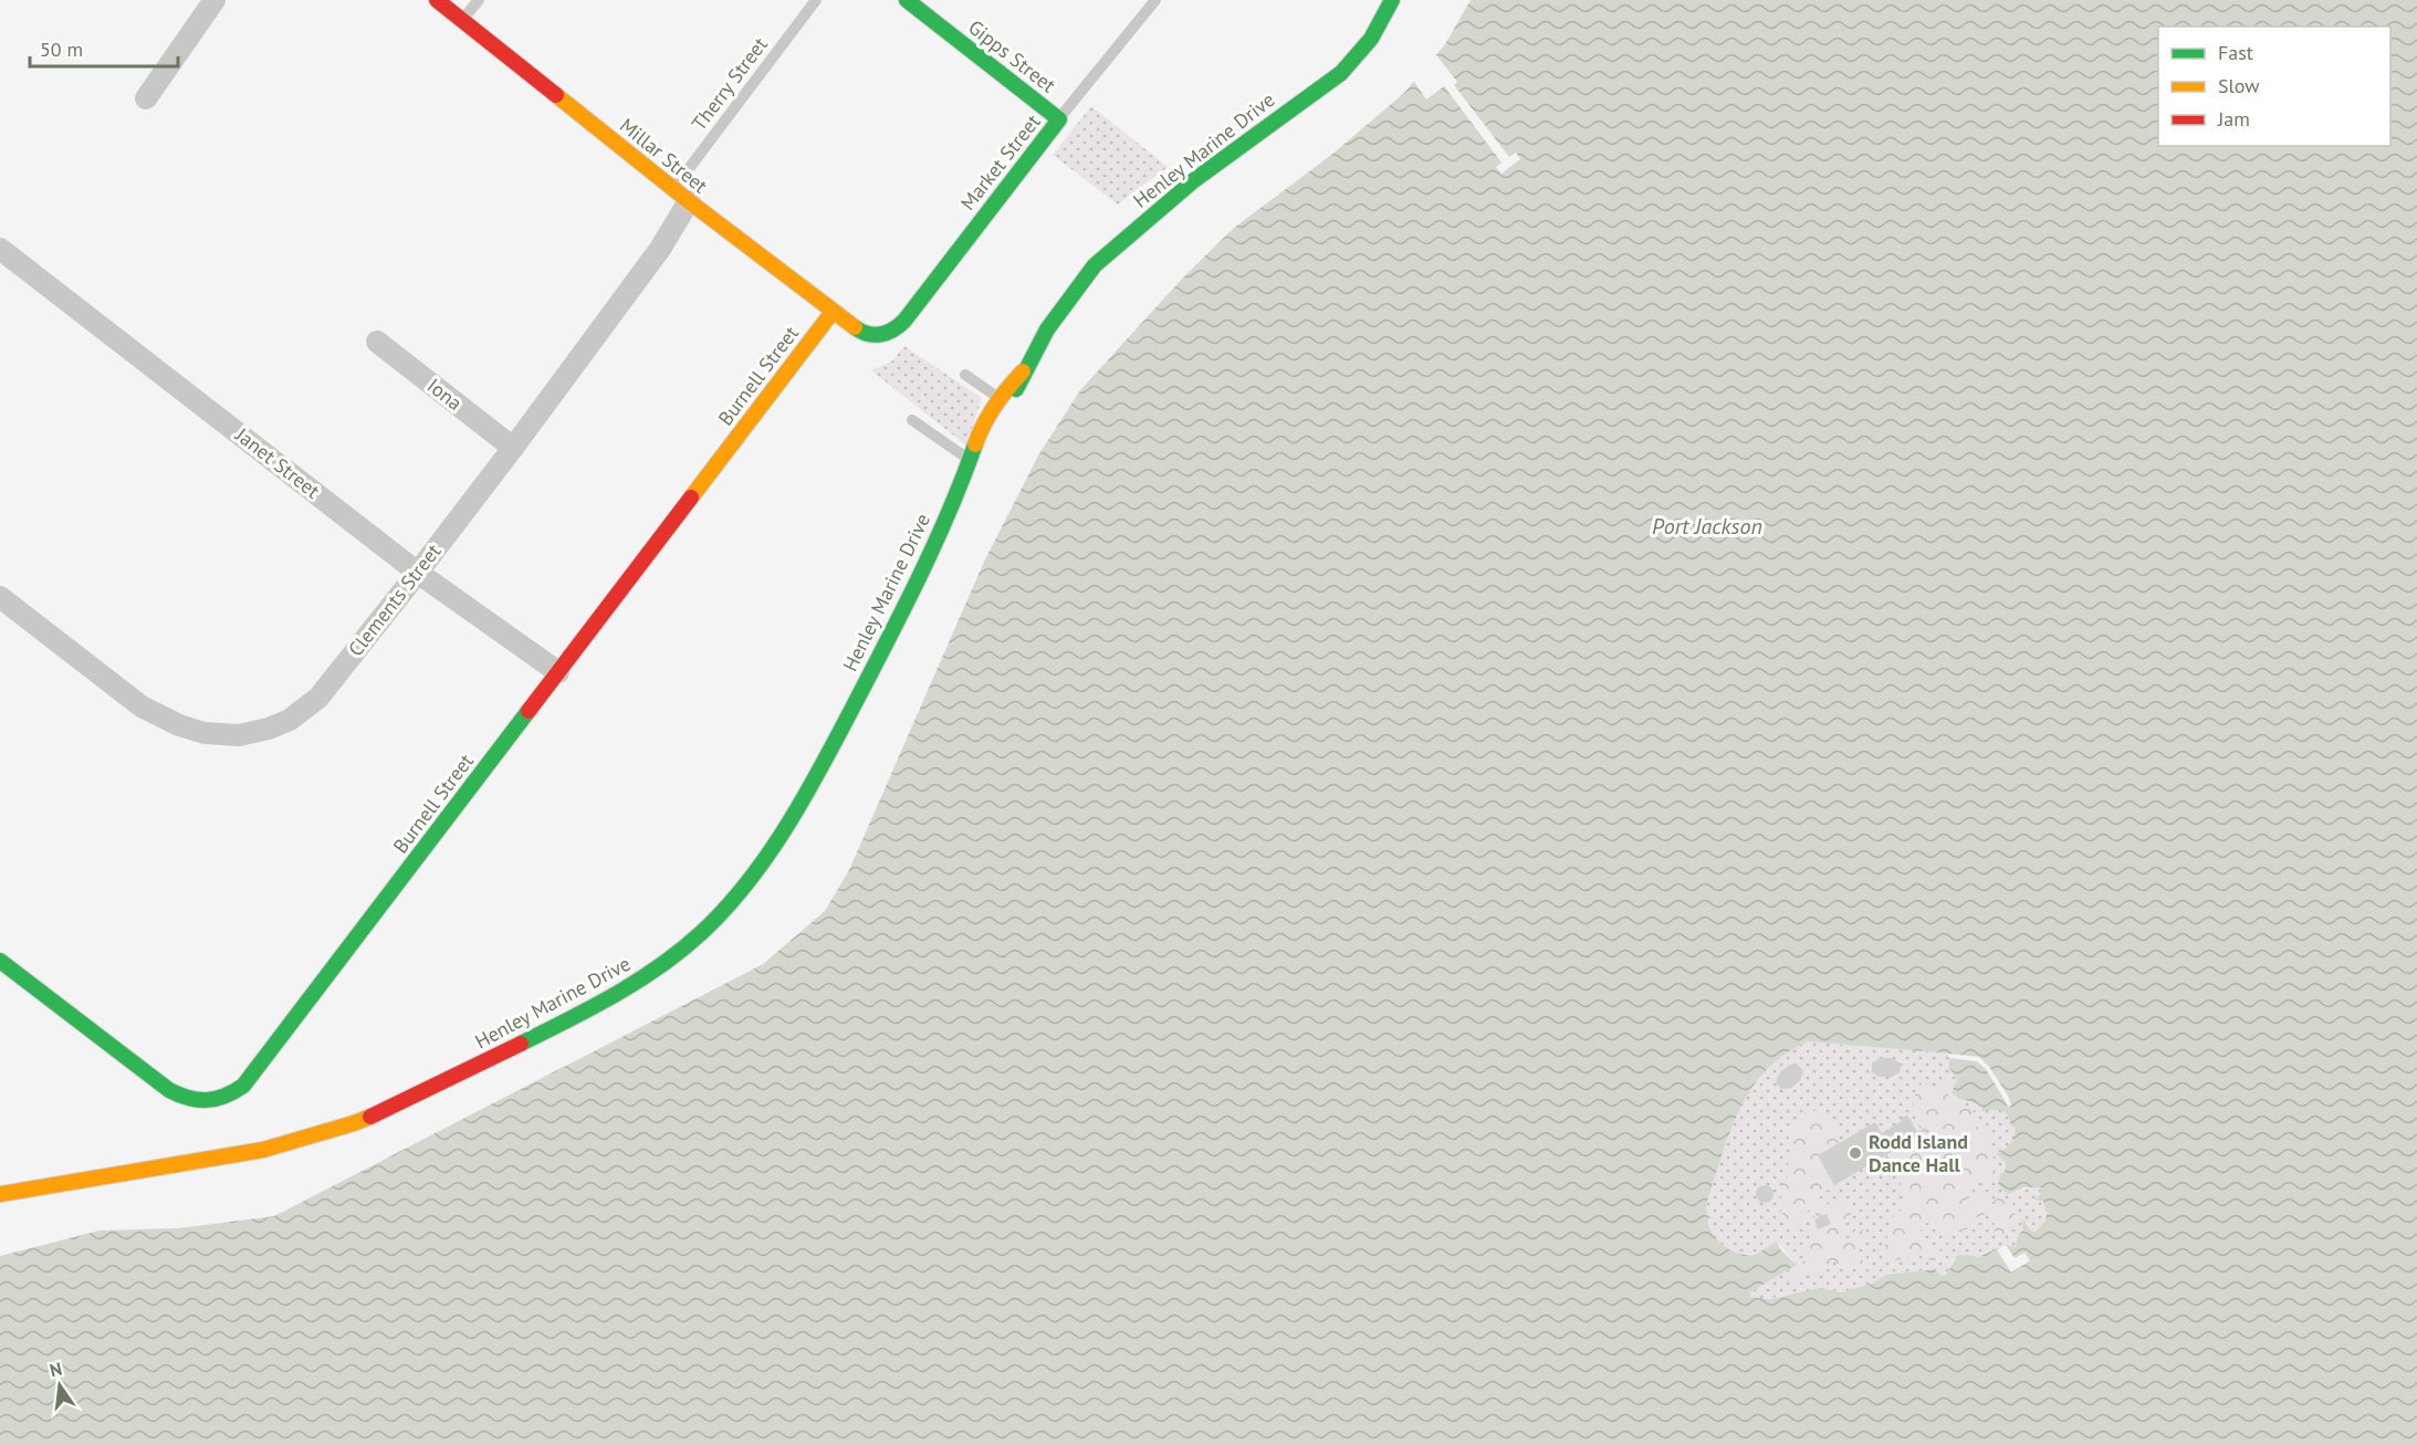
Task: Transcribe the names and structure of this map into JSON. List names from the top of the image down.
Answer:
{
  "streets": {
    "street": [
      "Gipps Street",
      "Henley Marine Drive",
      "Millar Street",
      "Market Street",
      "Burnell Street",
      "Iona",
      "Janet Street",
      "Clements Street"
    ],
    "lane": ["Therry Street"]
  },
  "crossings": [
    ["Gipps Street", "Market Street"],
    ["Therry Street", "Millar Street"],
    ["Therry Street", "Clements Street"],
    ["Millar Street", "Market Street"],
    ["Millar Street", "Burnell Street"],
    ["Millar Street", "Clements Street"],
    ["Burnell Street", "Janet Street"],
    ["Iona", "Clements Street"],
    ["Janet Street", "Clements Street"]
  ],
  "water": ["Port Jackson"],
  "places": ["Rodd Island Dance Hall"],
  "legend": ["Fast", "Slow", "Jam"],
  "scale_bar": "50 m",
  "north": "top"
}
